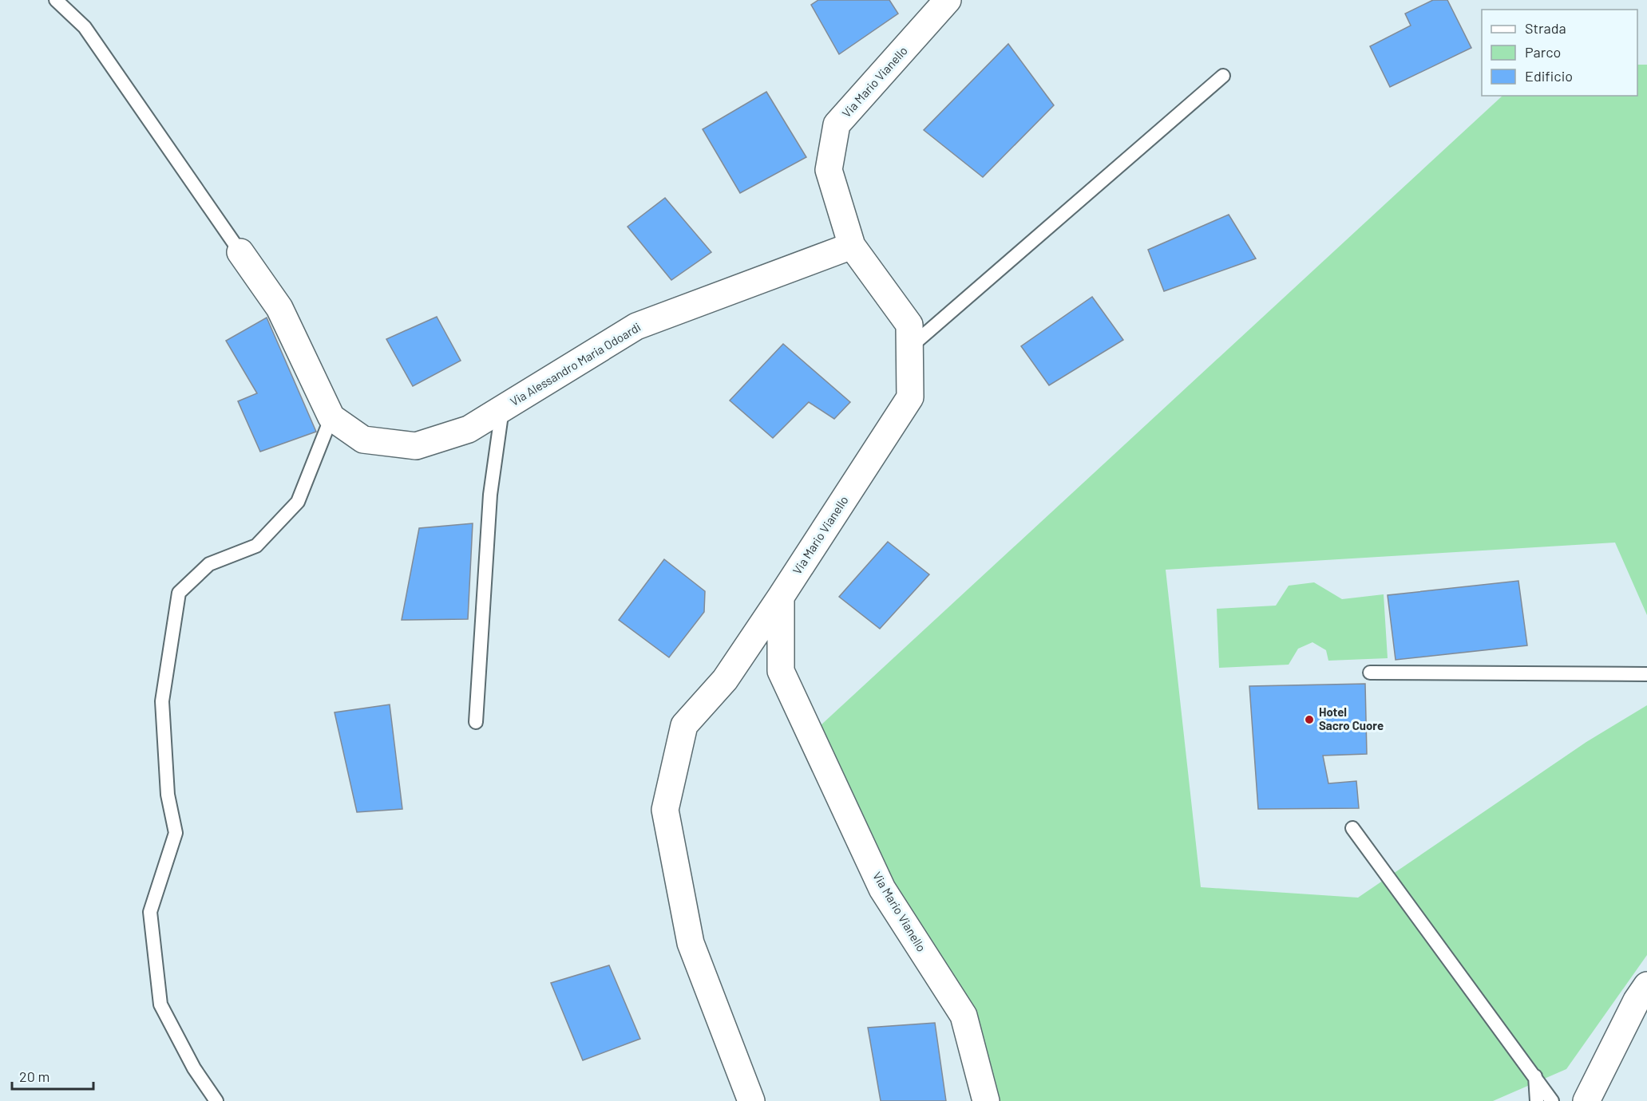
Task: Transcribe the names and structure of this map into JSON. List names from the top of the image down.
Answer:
{
  "streets": {
    "street": ["Via Mario Vianello", "Via Alessandro Maria Odoardi"]
  },
  "crossings": [
    ["Via Mario Vianello", "Via Alessandro Maria Odoardi"]
  ],
  "places": ["Hotel Sacro Cuore"],
  "legend": ["Strada", "Parco", "Edificio"],
  "scale_bar": "20 m"
}
